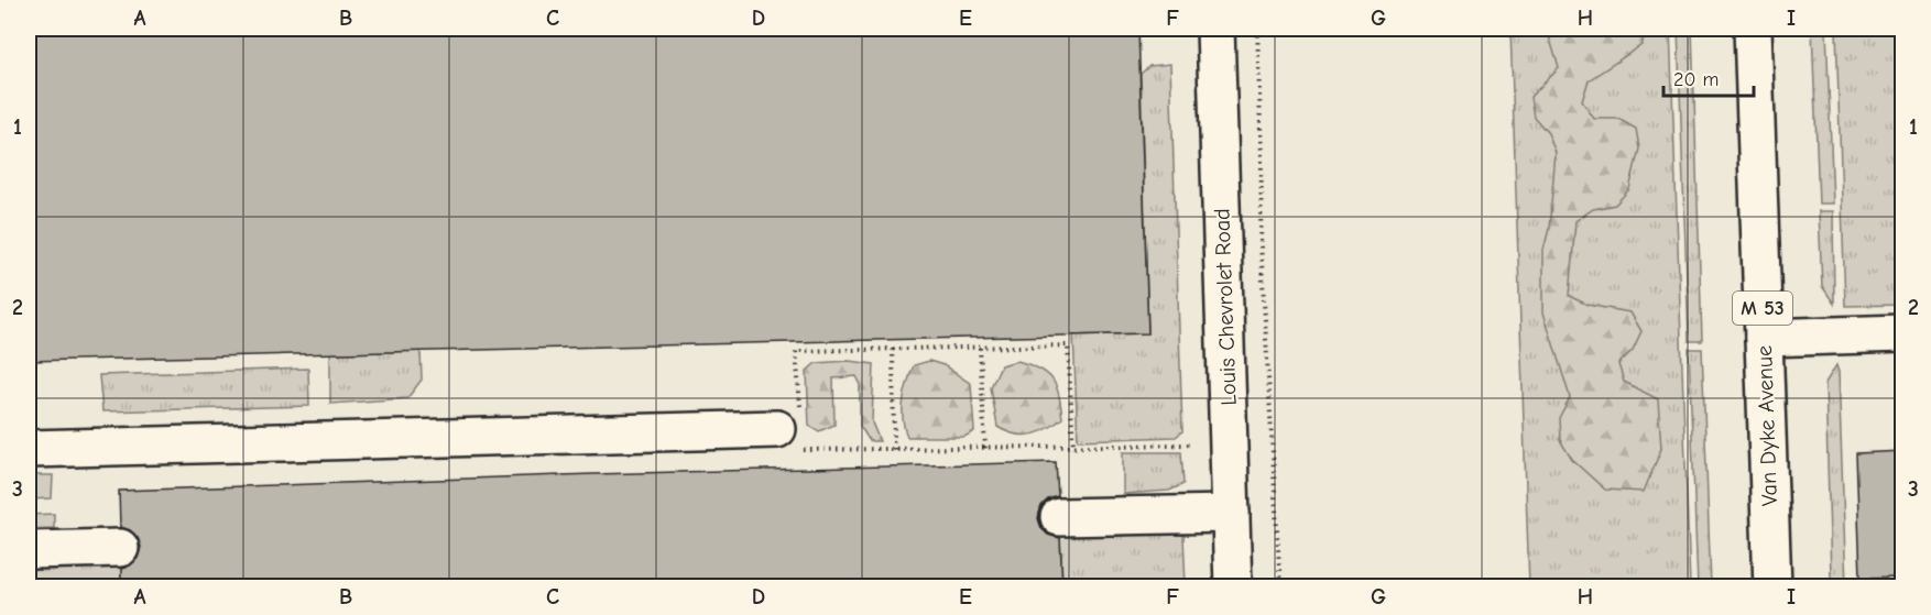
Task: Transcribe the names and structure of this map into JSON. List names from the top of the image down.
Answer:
{
  "streets": {
    "main road": ["Louis Chevrolet Road", "M 53", "Van Dyke Avenue"]
  },
  "scale_bar": "20 m",
  "grid": {
    "columns": [
      "A",
      "B",
      "C",
      "D",
      "E",
      "F",
      "G",
      "H",
      "I"
    ],
    "rows": ["1", "2", "3"]
  }
}
